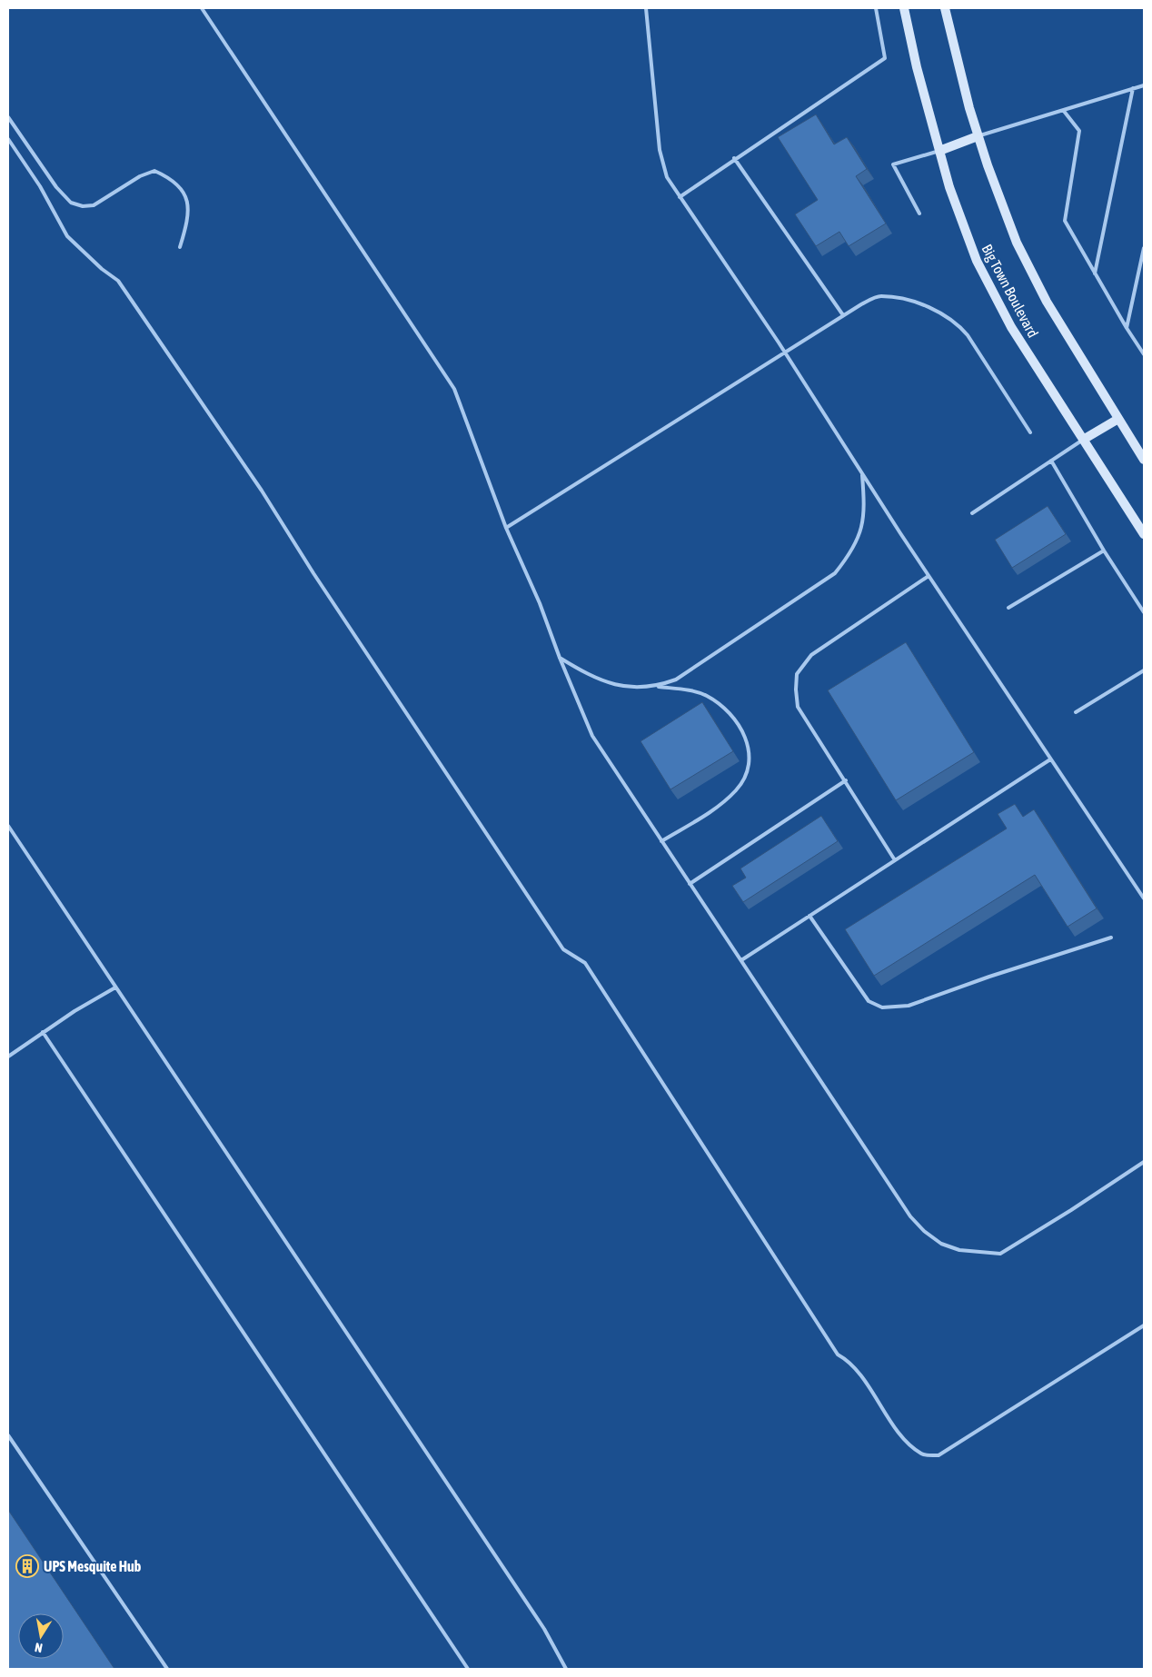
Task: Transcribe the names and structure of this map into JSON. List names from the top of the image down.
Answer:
{
  "streets": {
    "main road": ["Big Town Boulevard"]
  },
  "places": {
    "building": ["UPS Mesquite Hub"]
  },
  "north": "bottom"
}
